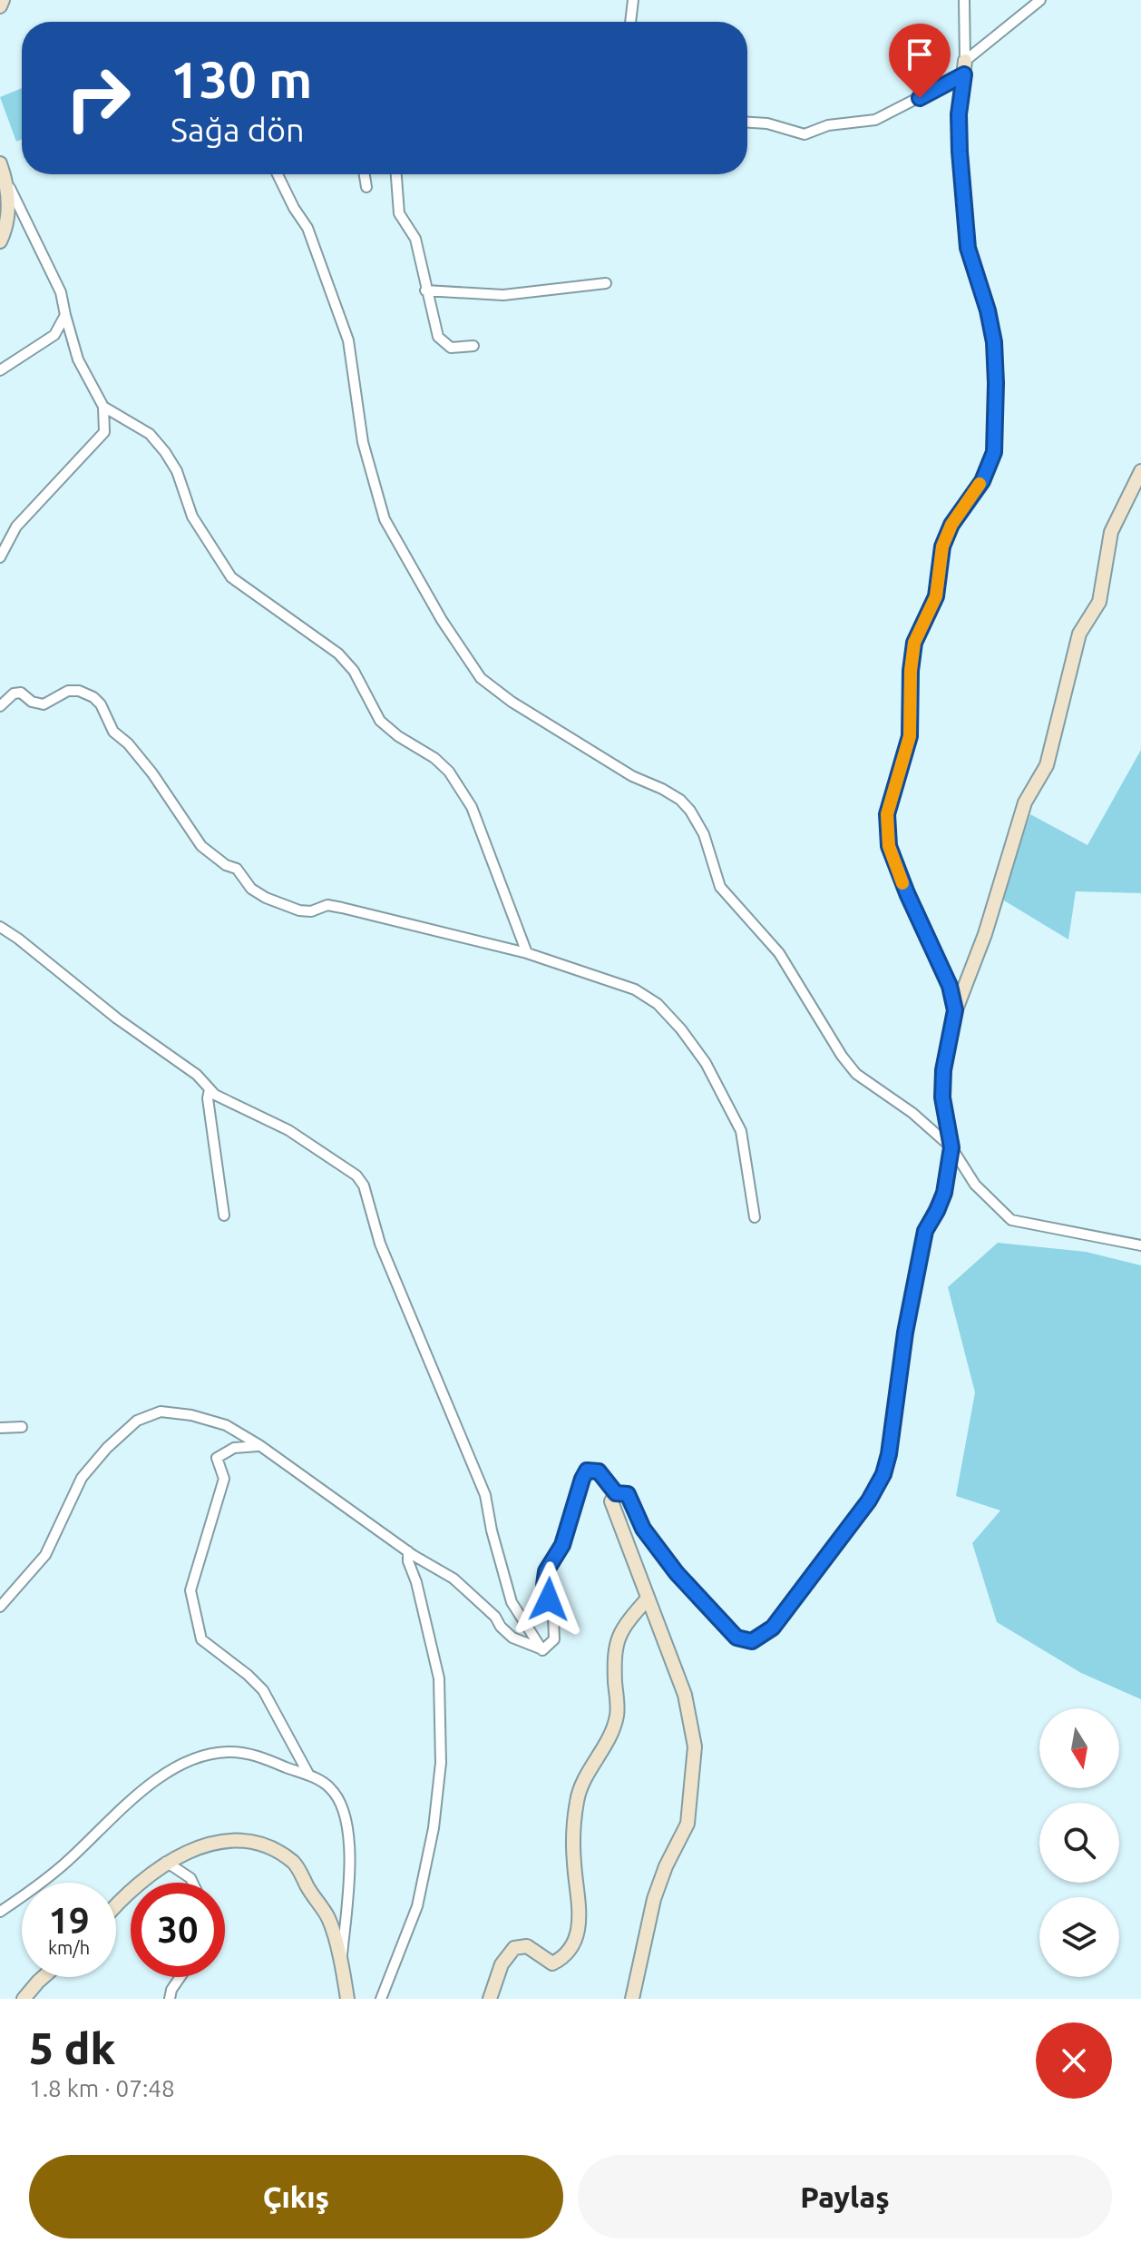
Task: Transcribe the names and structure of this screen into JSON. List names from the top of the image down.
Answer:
{
  "north": "bottom",
  "page": {
    "turn": ["130 m", "Sağa dön"],
    "speed": "19 km/h",
    "limit": "30",
    "heading": ["5 dk", "1.8 km · 07:48"],
    "buttons": ["Çıkış", "Paylaş"]
  }
}
